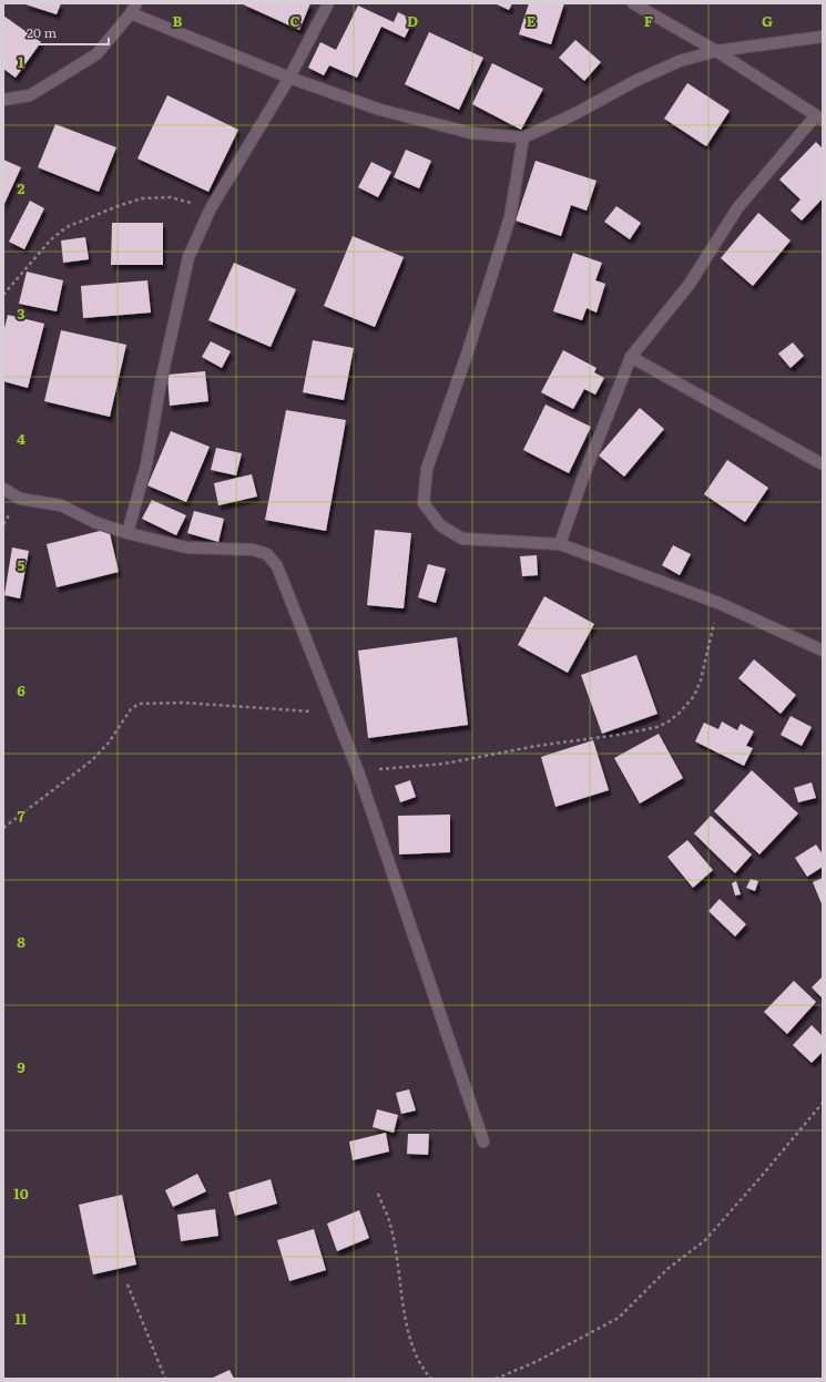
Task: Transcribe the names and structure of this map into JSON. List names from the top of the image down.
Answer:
{
  "scale_bar": "20 m",
  "grid": {
    "columns": [
      "B",
      "C",
      "D",
      "E",
      "F",
      "G"
    ],
    "rows": [
      "1",
      "2",
      "3",
      "4",
      "5",
      "6",
      "7",
      "8",
      "9",
      "10",
      "11"
    ]
  }
}
